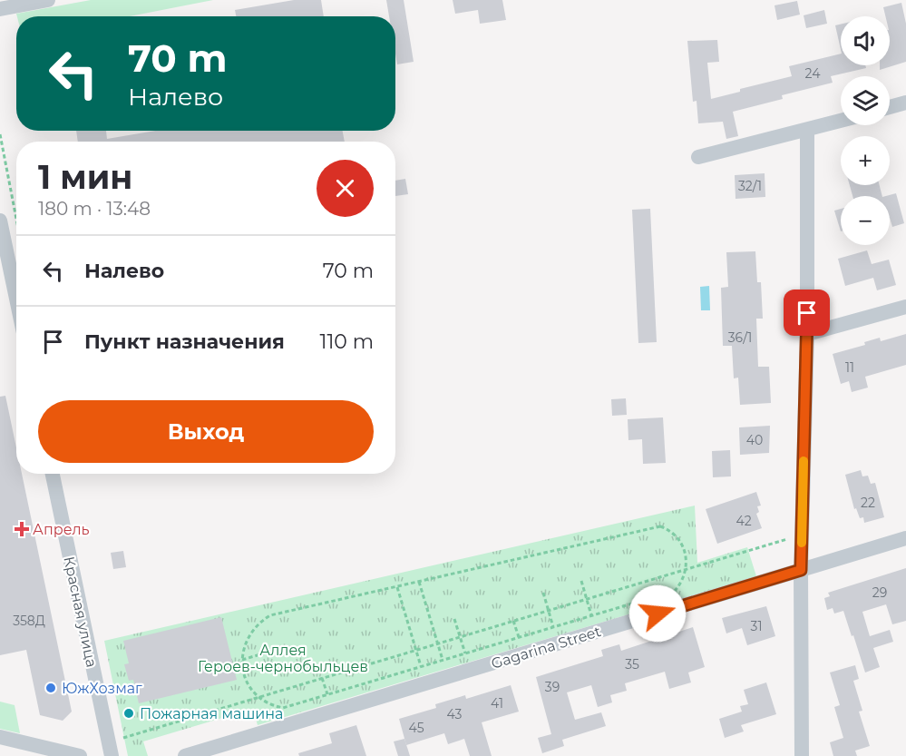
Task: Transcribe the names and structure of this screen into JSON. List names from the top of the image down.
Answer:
{
  "streets": {
    "street": ["Красная улица", "Gagarina Street"]
  },
  "parks": ["Аллея Героев-чернобыльцев"],
  "places": {
    "health": ["Апрель"],
    "other": ["ЮжХозмаг", "Пожарная машина"]
  },
  "house_numbers": [
    "24",
    "32/1",
    "36/1",
    "11",
    "40",
    "22",
    "42",
    "29",
    "358Д",
    "31",
    "35",
    "39",
    "41",
    "43",
    "45"
  ],
  "page": {
    "map_buttons": ["+", "−"],
    "turn": ["70 m", "Налево"],
    "heading": ["1 мин", "180 m · 13:48"],
    "list": [
      {
        "name": "Налево",
        "value": "70 m"
      },
      {
        "name": "Пункт назначения",
        "value": "110 m"
      }
    ],
    "buttons": "Выход"
  }
}
